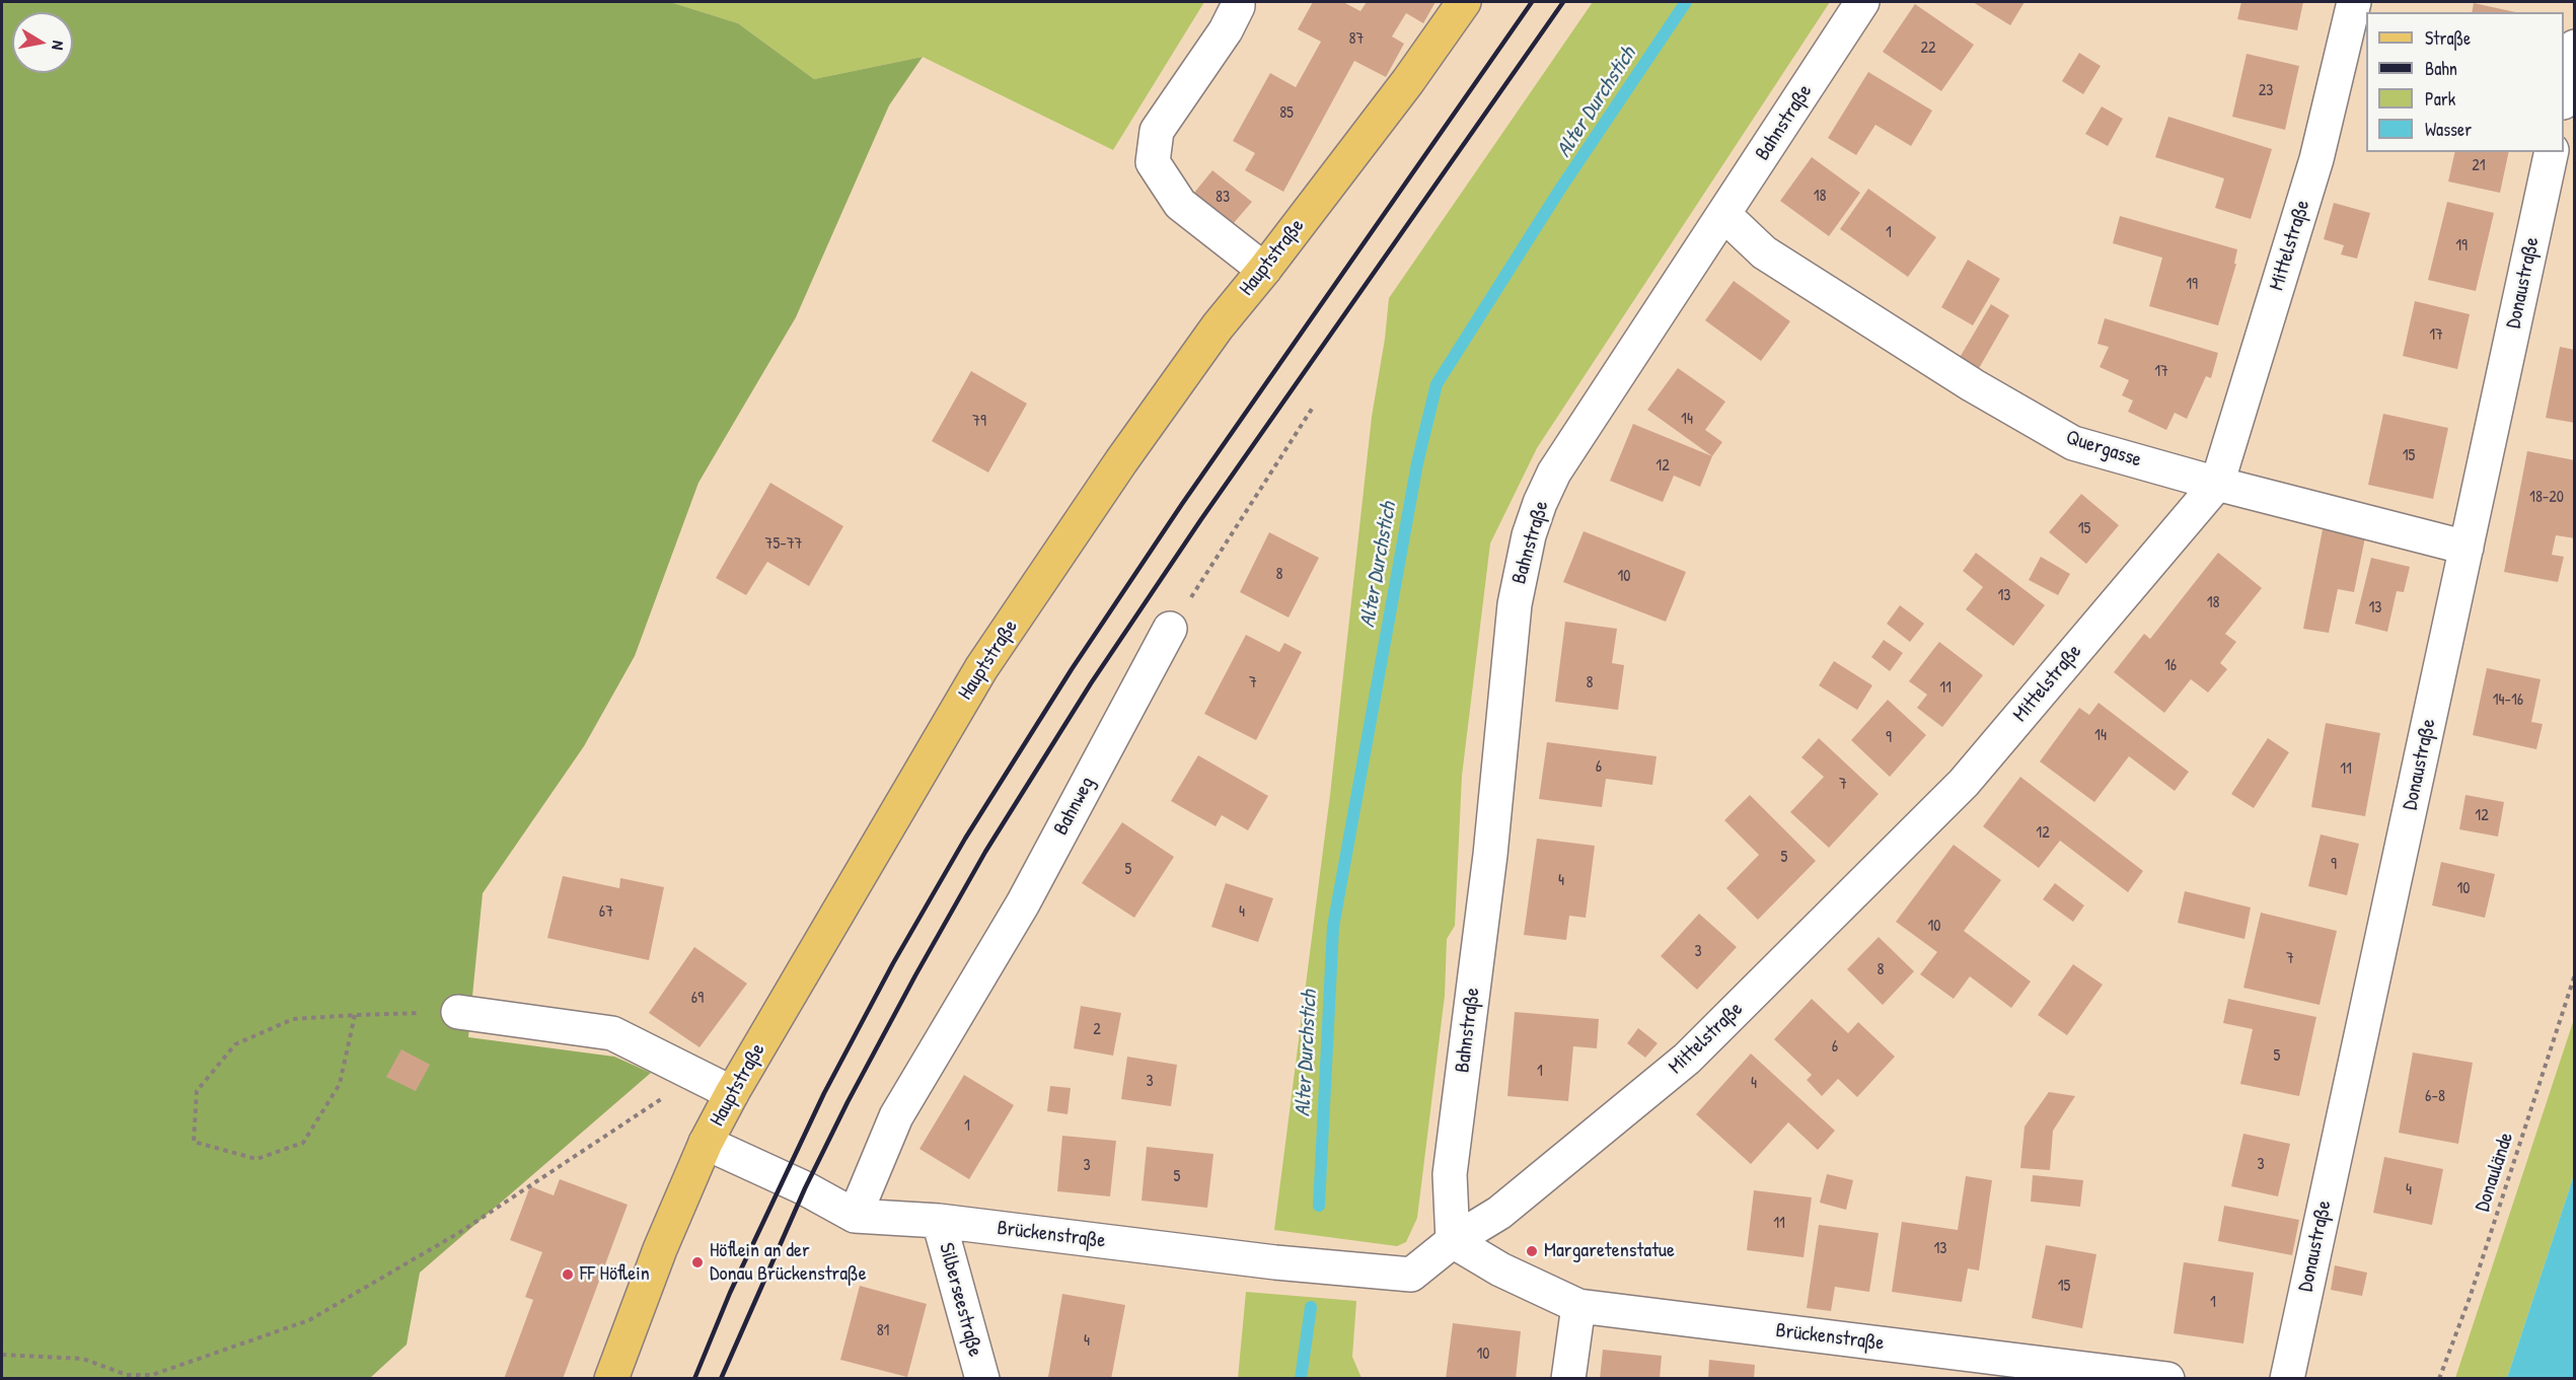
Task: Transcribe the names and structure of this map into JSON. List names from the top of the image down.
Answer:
{
  "streets": {
    "main road": ["Hauptstraße"],
    "street": [
      "Bahnstraße",
      "Mittelstraße",
      "Donaustraße",
      "Quergasse",
      "Bahnweg",
      "Brückenstraße",
      "Silberseestraße"
    ],
    "path": ["Donaulände"]
  },
  "crossings": [
    ["Bahnstraße", "Mittelstraße"],
    ["Bahnstraße", "Quergasse"],
    ["Bahnstraße", "Brückenstraße"],
    ["Mittelstraße", "Quergasse"],
    ["Mittelstraße", "Brückenstraße"],
    ["Hauptstraße", "Brückenstraße"],
    ["Donaustraße", "Quergasse"],
    ["Bahnweg", "Brückenstraße"],
    ["Brückenstraße", "Silberseestraße"]
  ],
  "water": ["Alter Durchstich"],
  "places": ["Margaretenstatue", "Höflein an der Donau Brückenstraße", "FF Höflein"],
  "house_numbers": [
    "87",
    "22",
    "23",
    "85",
    "21",
    "18",
    "83",
    "1",
    "19",
    "19",
    "17",
    "17",
    "14",
    "79",
    "15",
    "12",
    "18-20",
    "15",
    "75-77",
    "8",
    "10",
    "13",
    "18",
    "13",
    "16",
    "7",
    "8",
    "11",
    "14-16",
    "14",
    "9",
    "6",
    "11",
    "7",
    "12",
    "12",
    "5",
    "9",
    "5",
    "4",
    "10",
    "67",
    "4",
    "10",
    "3",
    "7",
    "8",
    "69",
    "2",
    "6",
    "5",
    "1",
    "3",
    "4",
    "6-8",
    "1",
    "3",
    "3",
    "5",
    "4",
    "11",
    "13",
    "15",
    "1",
    "81",
    "4",
    "10"
  ],
  "legend": [
    "Straße",
    "Bahn",
    "Park",
    "Wasser"
  ],
  "north": "right"
}
